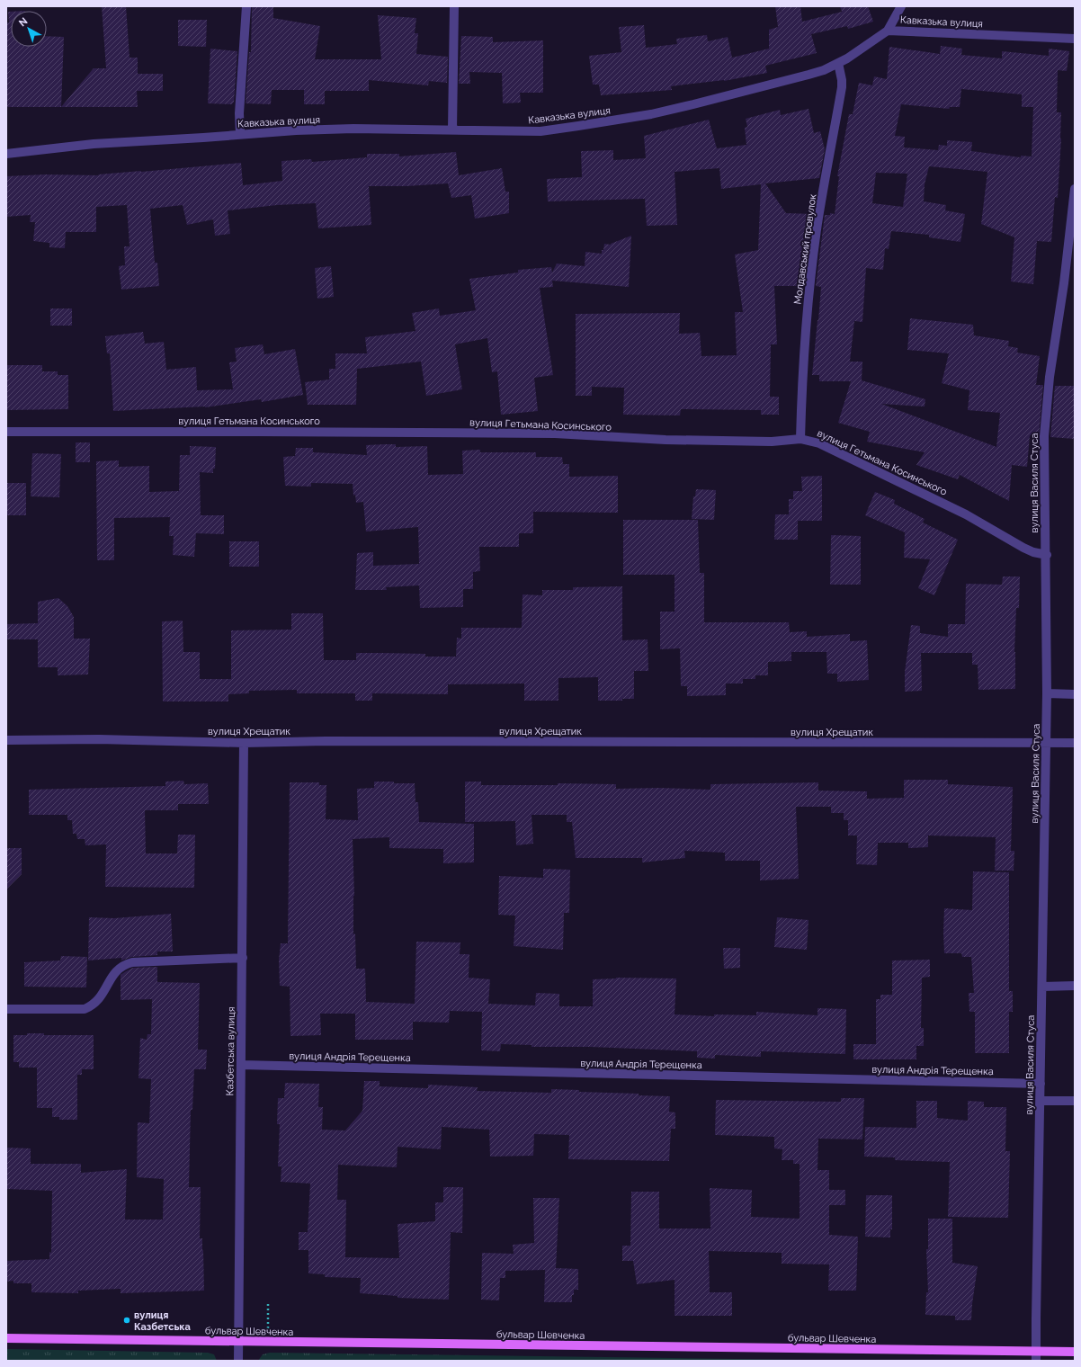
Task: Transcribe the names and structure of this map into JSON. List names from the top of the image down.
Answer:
{
  "streets": {
    "main road": ["бульвар Шевченка"],
    "street": [
      "Кавказька вулиця",
      "Молдавський провулок",
      "вулиця Гетьмана Косинського",
      "вулиця Василя Стуса",
      "вулиця Хрещатик",
      "Казбетська вулиця",
      "вулиця Андрія Терещенка"
    ]
  },
  "crossings": [
    ["Кавказька вулиця", "Молдавський провулок"],
    ["Молдавський провулок", "вулиця Гетьмана Косинського"],
    ["вулиця Гетьмана Косинського", "вулиця Василя Стуса"],
    ["вулиця Василя Стуса", "вулиця Хрещатик"],
    ["вулиця Василя Стуса", "вулиця Андрія Терещенка"],
    ["вулиця Василя Стуса", "бульвар Шевченка"],
    ["вулиця Хрещатик", "Казбетська вулиця"],
    ["Казбетська вулиця", "вулиця Андрія Терещенка"],
    ["Казбетська вулиця", "бульвар Шевченка"]
  ],
  "places": ["вулиця Казбетська"],
  "north": "top left"
}
